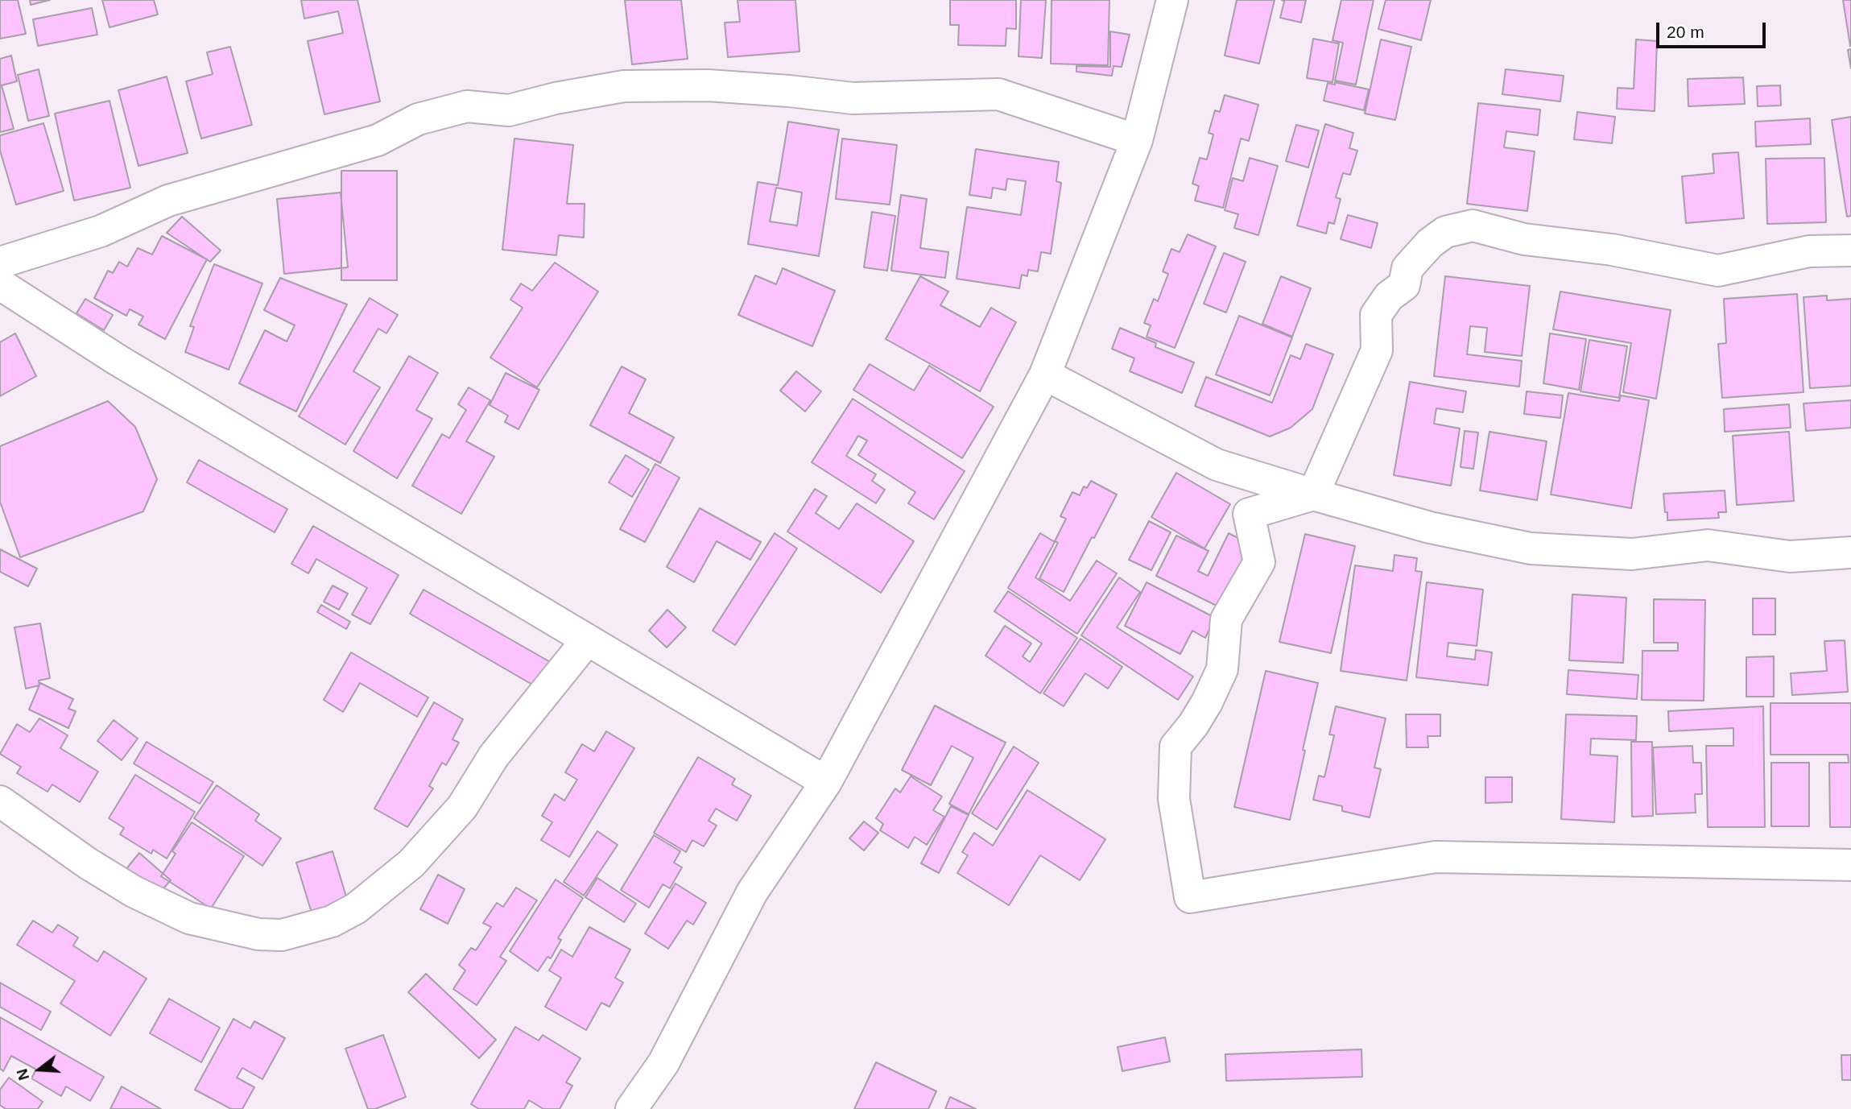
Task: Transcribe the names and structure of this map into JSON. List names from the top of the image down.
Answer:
{
  "scale_bar": "20 m",
  "north": "left"
}
